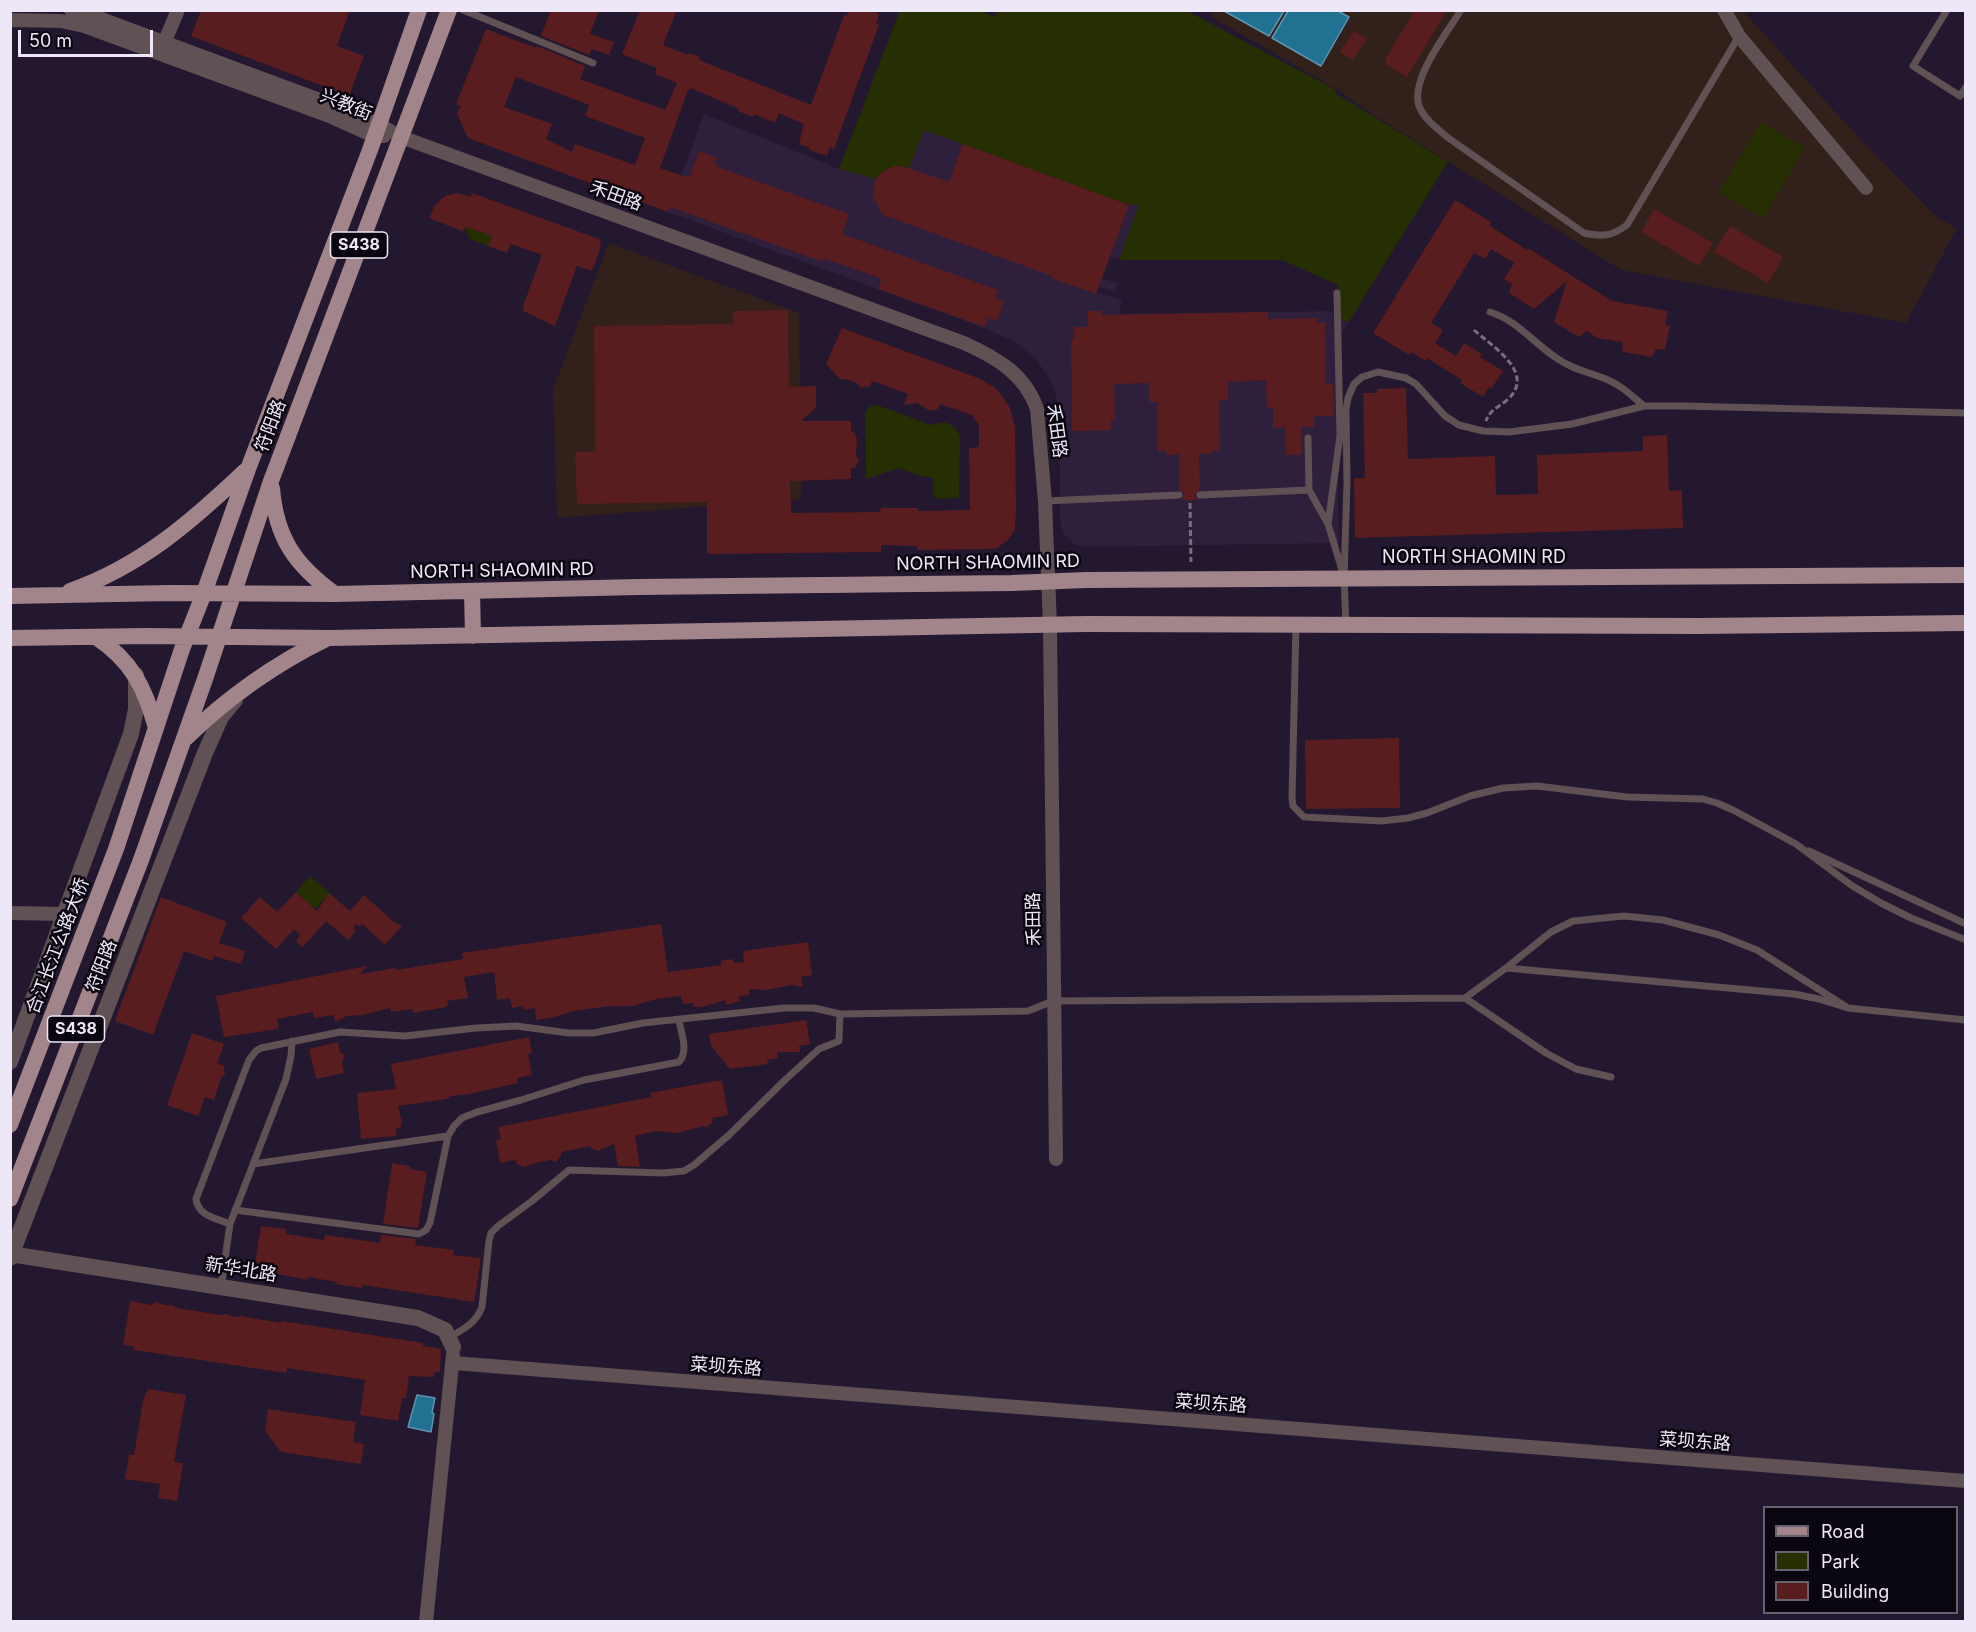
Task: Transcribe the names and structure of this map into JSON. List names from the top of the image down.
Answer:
{
  "streets": {
    "main road": [
      "S438",
      "符阳路",
      "NORTH SHAOMIN RD",
      "合江长江公路大桥"
    ],
    "street": [
      "兴教街",
      "禾田路",
      "新华北路",
      "菜坝东路"
    ]
  },
  "crossings": [
    ["兴教街", "禾田路"],
    ["兴教街", "符阳路"],
    ["禾田路", "符阳路"],
    ["禾田路", "NORTH SHAOMIN RD"],
    ["符阳路", "NORTH SHAOMIN RD"],
    ["符阳路", "合江长江公路大桥"],
    ["符阳路", "新华北路"],
    ["新华北路", "菜坝东路"]
  ],
  "legend": ["Road", "Park", "Building"],
  "scale_bar": "50 m"
}
